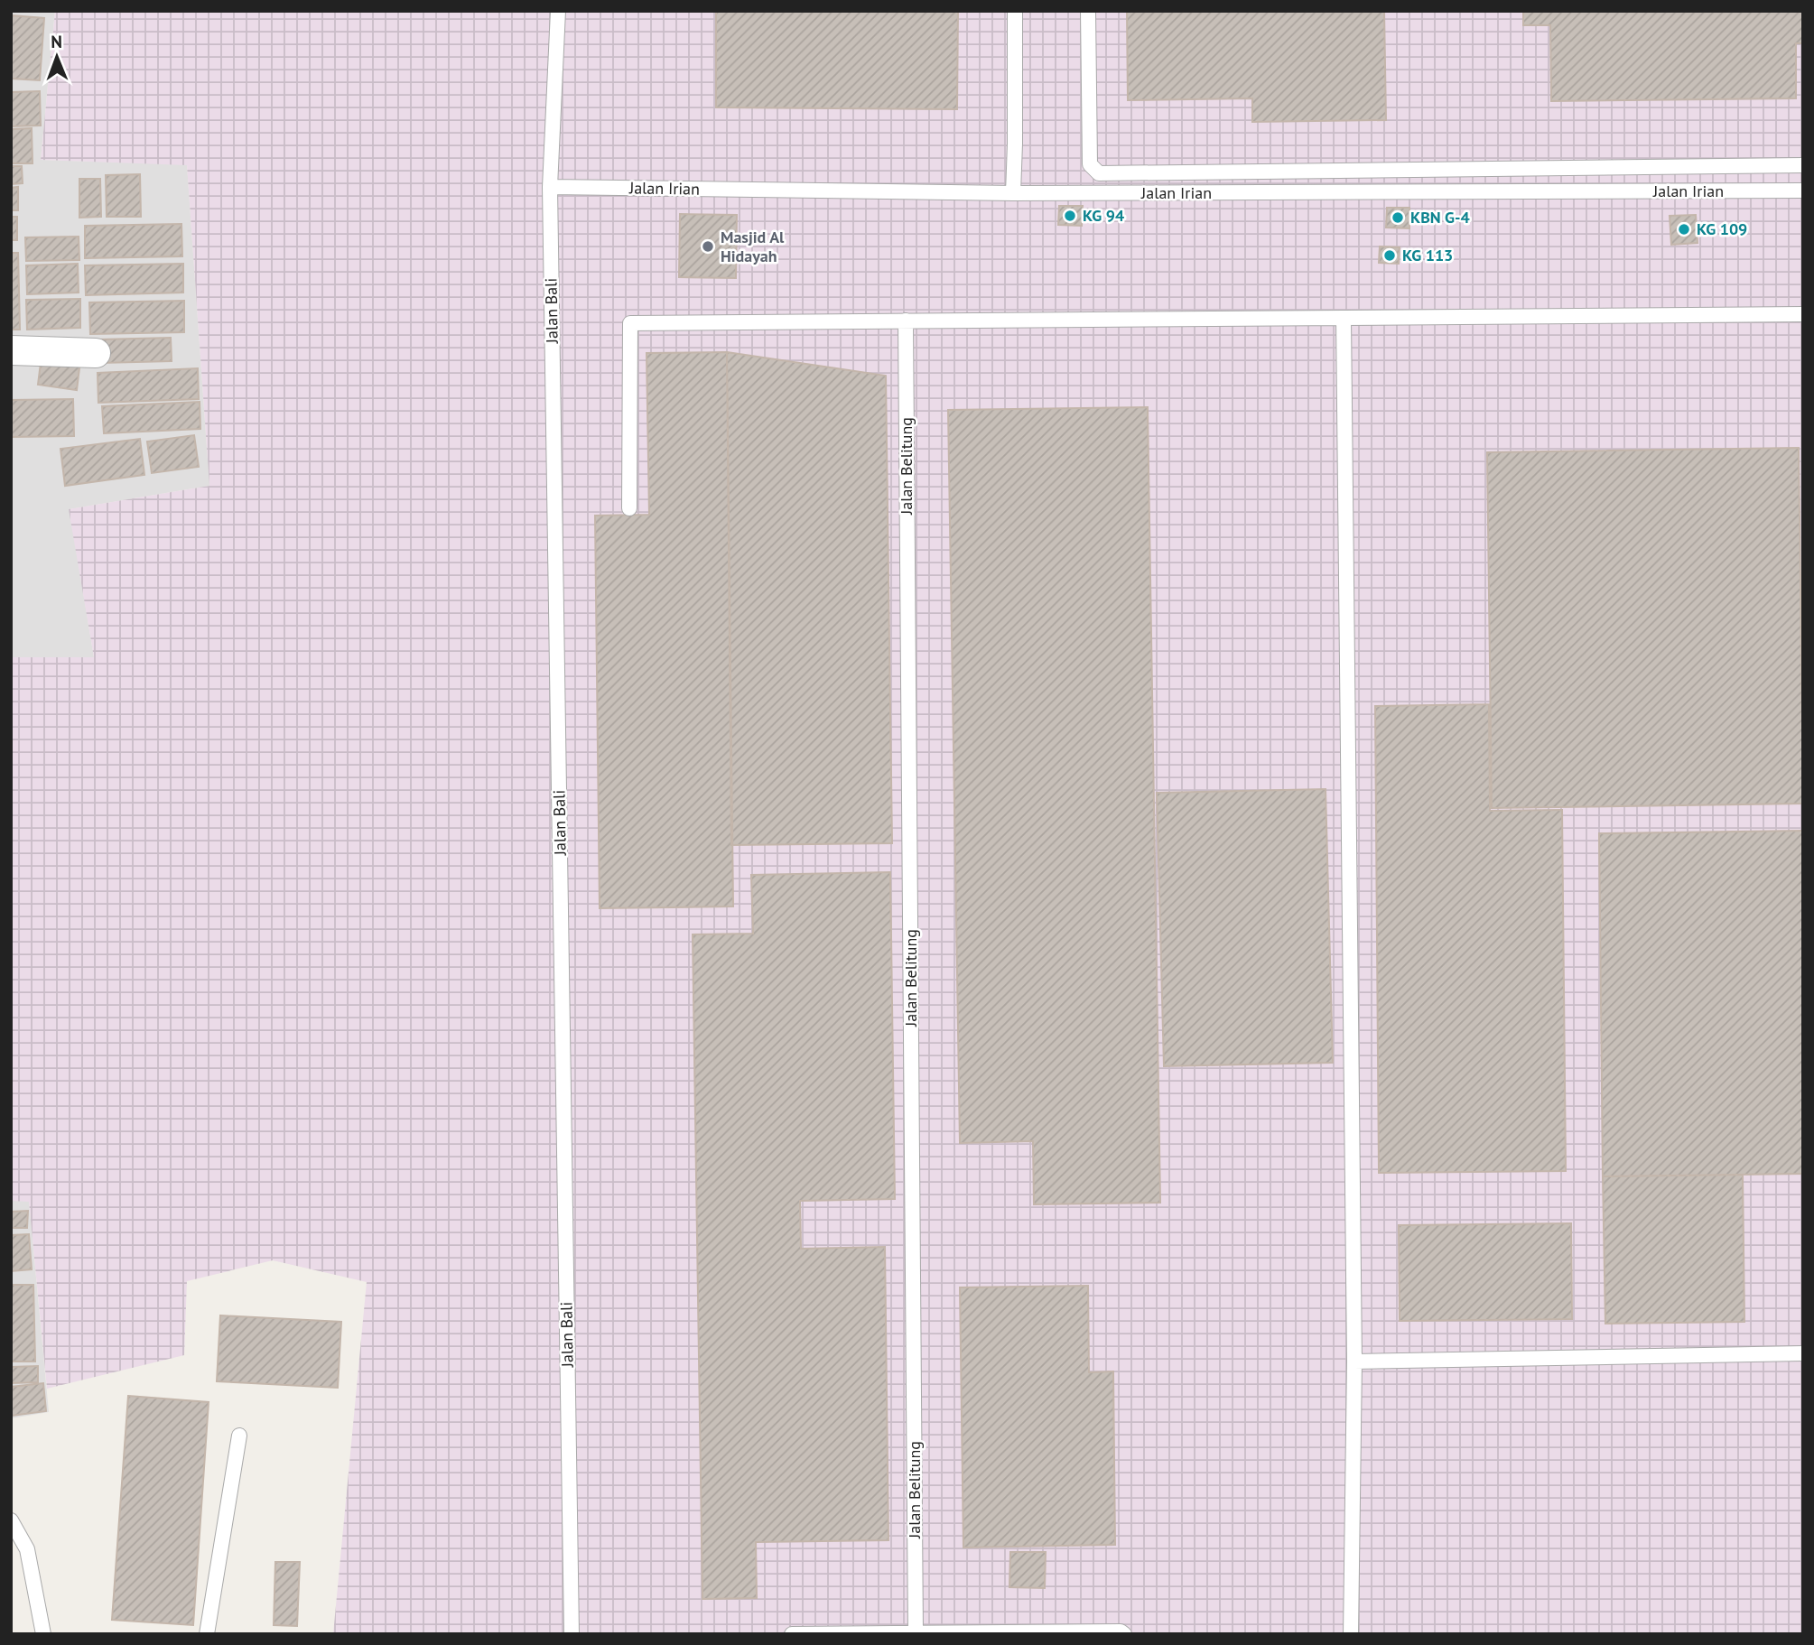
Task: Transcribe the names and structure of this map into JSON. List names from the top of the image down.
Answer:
{
  "streets": {
    "lane": ["Jalan Irian", "Jalan Bali", "Jalan Belitung"]
  },
  "crossings": [
    ["Jalan Irian", "Jalan Bali"]
  ],
  "places": [
    "KG 94",
    "KBN G-4",
    "KG 109",
    "Masjid Al Hidayah",
    "KG 113"
  ],
  "north": "top"
}
